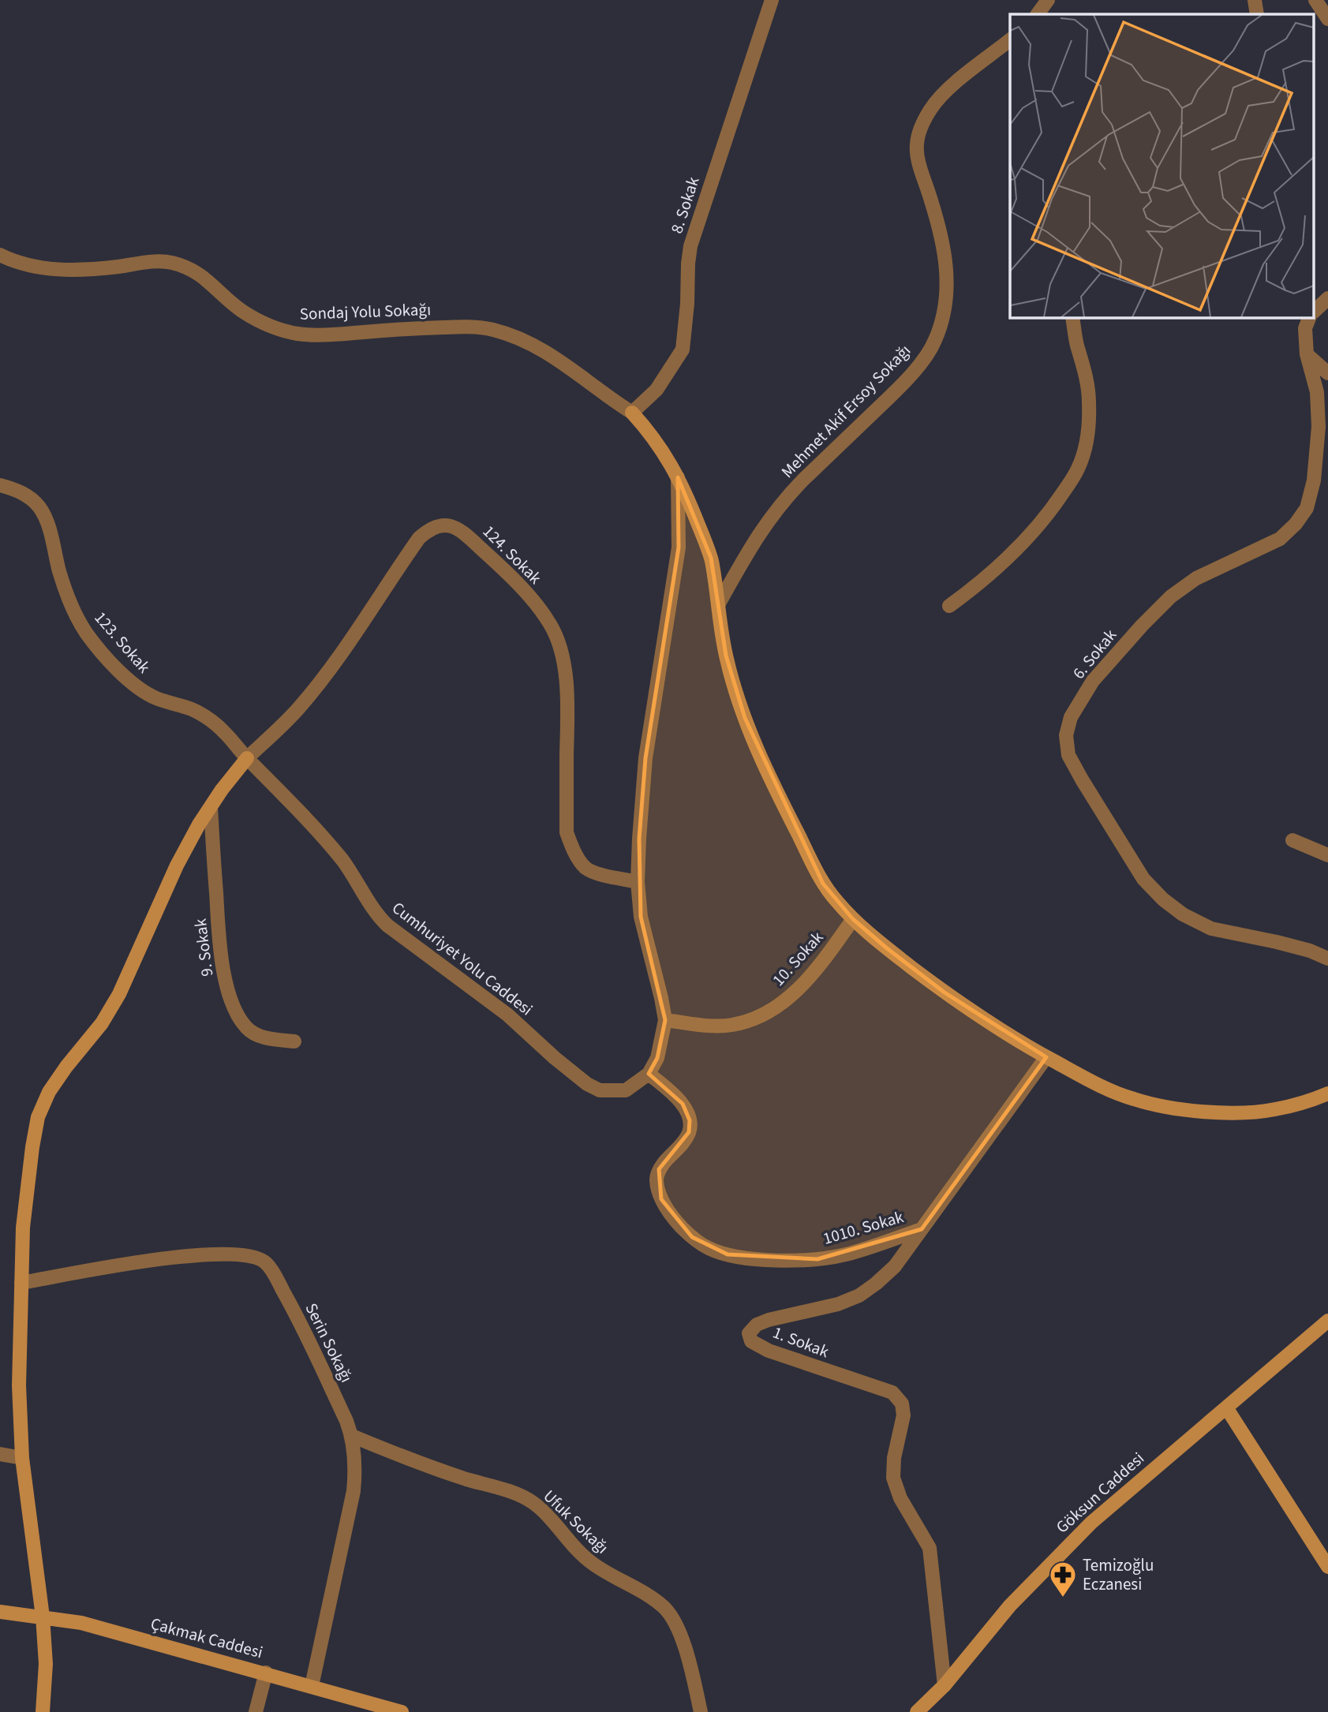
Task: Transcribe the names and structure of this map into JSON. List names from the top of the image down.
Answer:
{
  "streets": {
    "street": [
      "8. Sokak",
      "Sondaj Yolu Sokağı",
      "Mehmet Akif Ersoy Sokağı",
      "124. Sokak",
      "123. Sokak",
      "6. Sokak",
      "9. Sokak",
      "Cumhuriyet Yolu Caddesi",
      "10. Sokak",
      "1010. Sokak",
      "1. Sokak",
      "Serin Sokağı",
      "Göksun Caddesi",
      "Ufuk Sokağı",
      "Çakmak Caddesi"
    ]
  },
  "crossings": [
    ["8. Sokak", "Sondaj Yolu Sokağı"],
    ["124. Sokak", "123. Sokak"],
    ["124. Sokak", "Cumhuriyet Yolu Caddesi"],
    ["123. Sokak", "Cumhuriyet Yolu Caddesi"],
    ["Cumhuriyet Yolu Caddesi", "10. Sokak"],
    ["Cumhuriyet Yolu Caddesi", "1010. Sokak"],
    ["1010. Sokak", "1. Sokak"],
    ["1. Sokak", "Göksun Caddesi"],
    ["Serin Sokağı", "Ufuk Sokağı"],
    ["Serin Sokağı", "Çakmak Caddesi"]
  ],
  "places": {
    "pharmacy": ["Temizoğlu Eczanesi"]
  }
}
